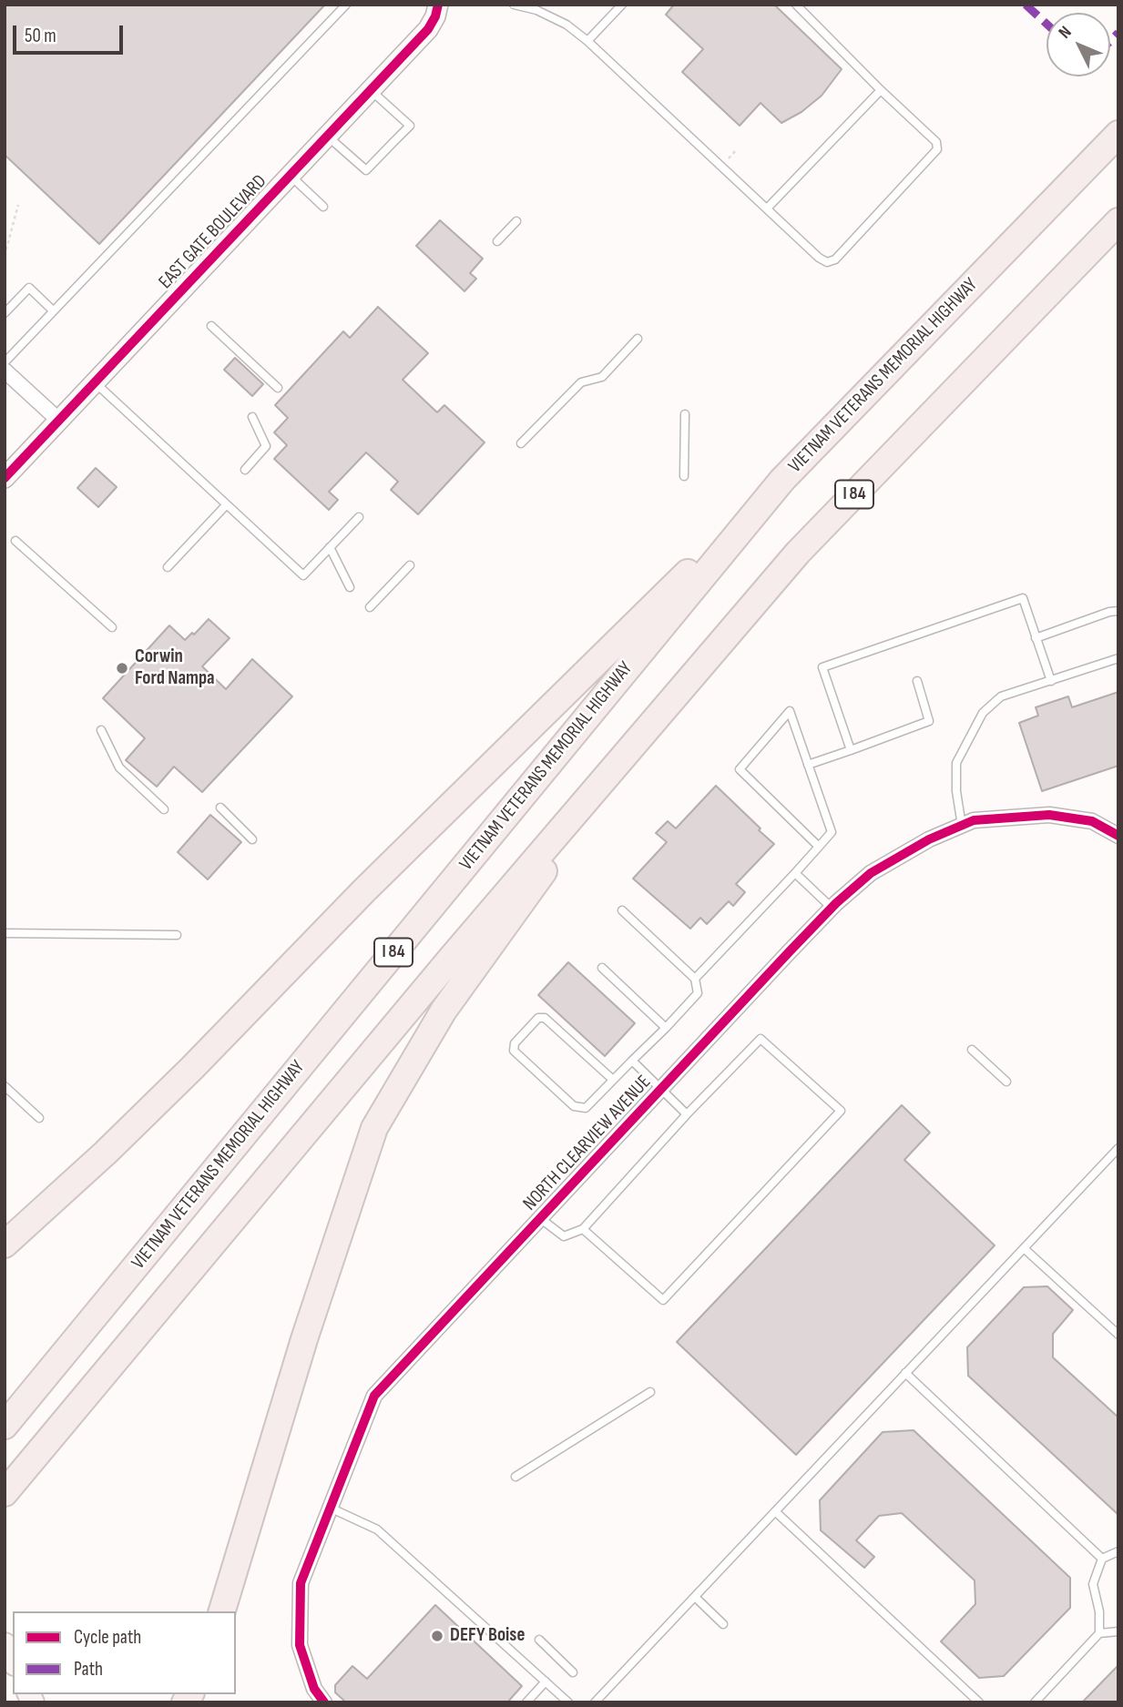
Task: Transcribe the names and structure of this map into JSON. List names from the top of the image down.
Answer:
{
  "streets": {
    "highway": ["VIETNAM VETERANS MEMORIAL HIGHWAY", "I 84"],
    "street": ["EAST GATE BOULEVARD", "NORTH CLEARVIEW AVENUE"]
  },
  "places": ["Corwin Ford Nampa", "DEFY Boise"],
  "legend": ["Cycle path", "Path"],
  "scale_bar": "50 m",
  "north": "top left"
}
